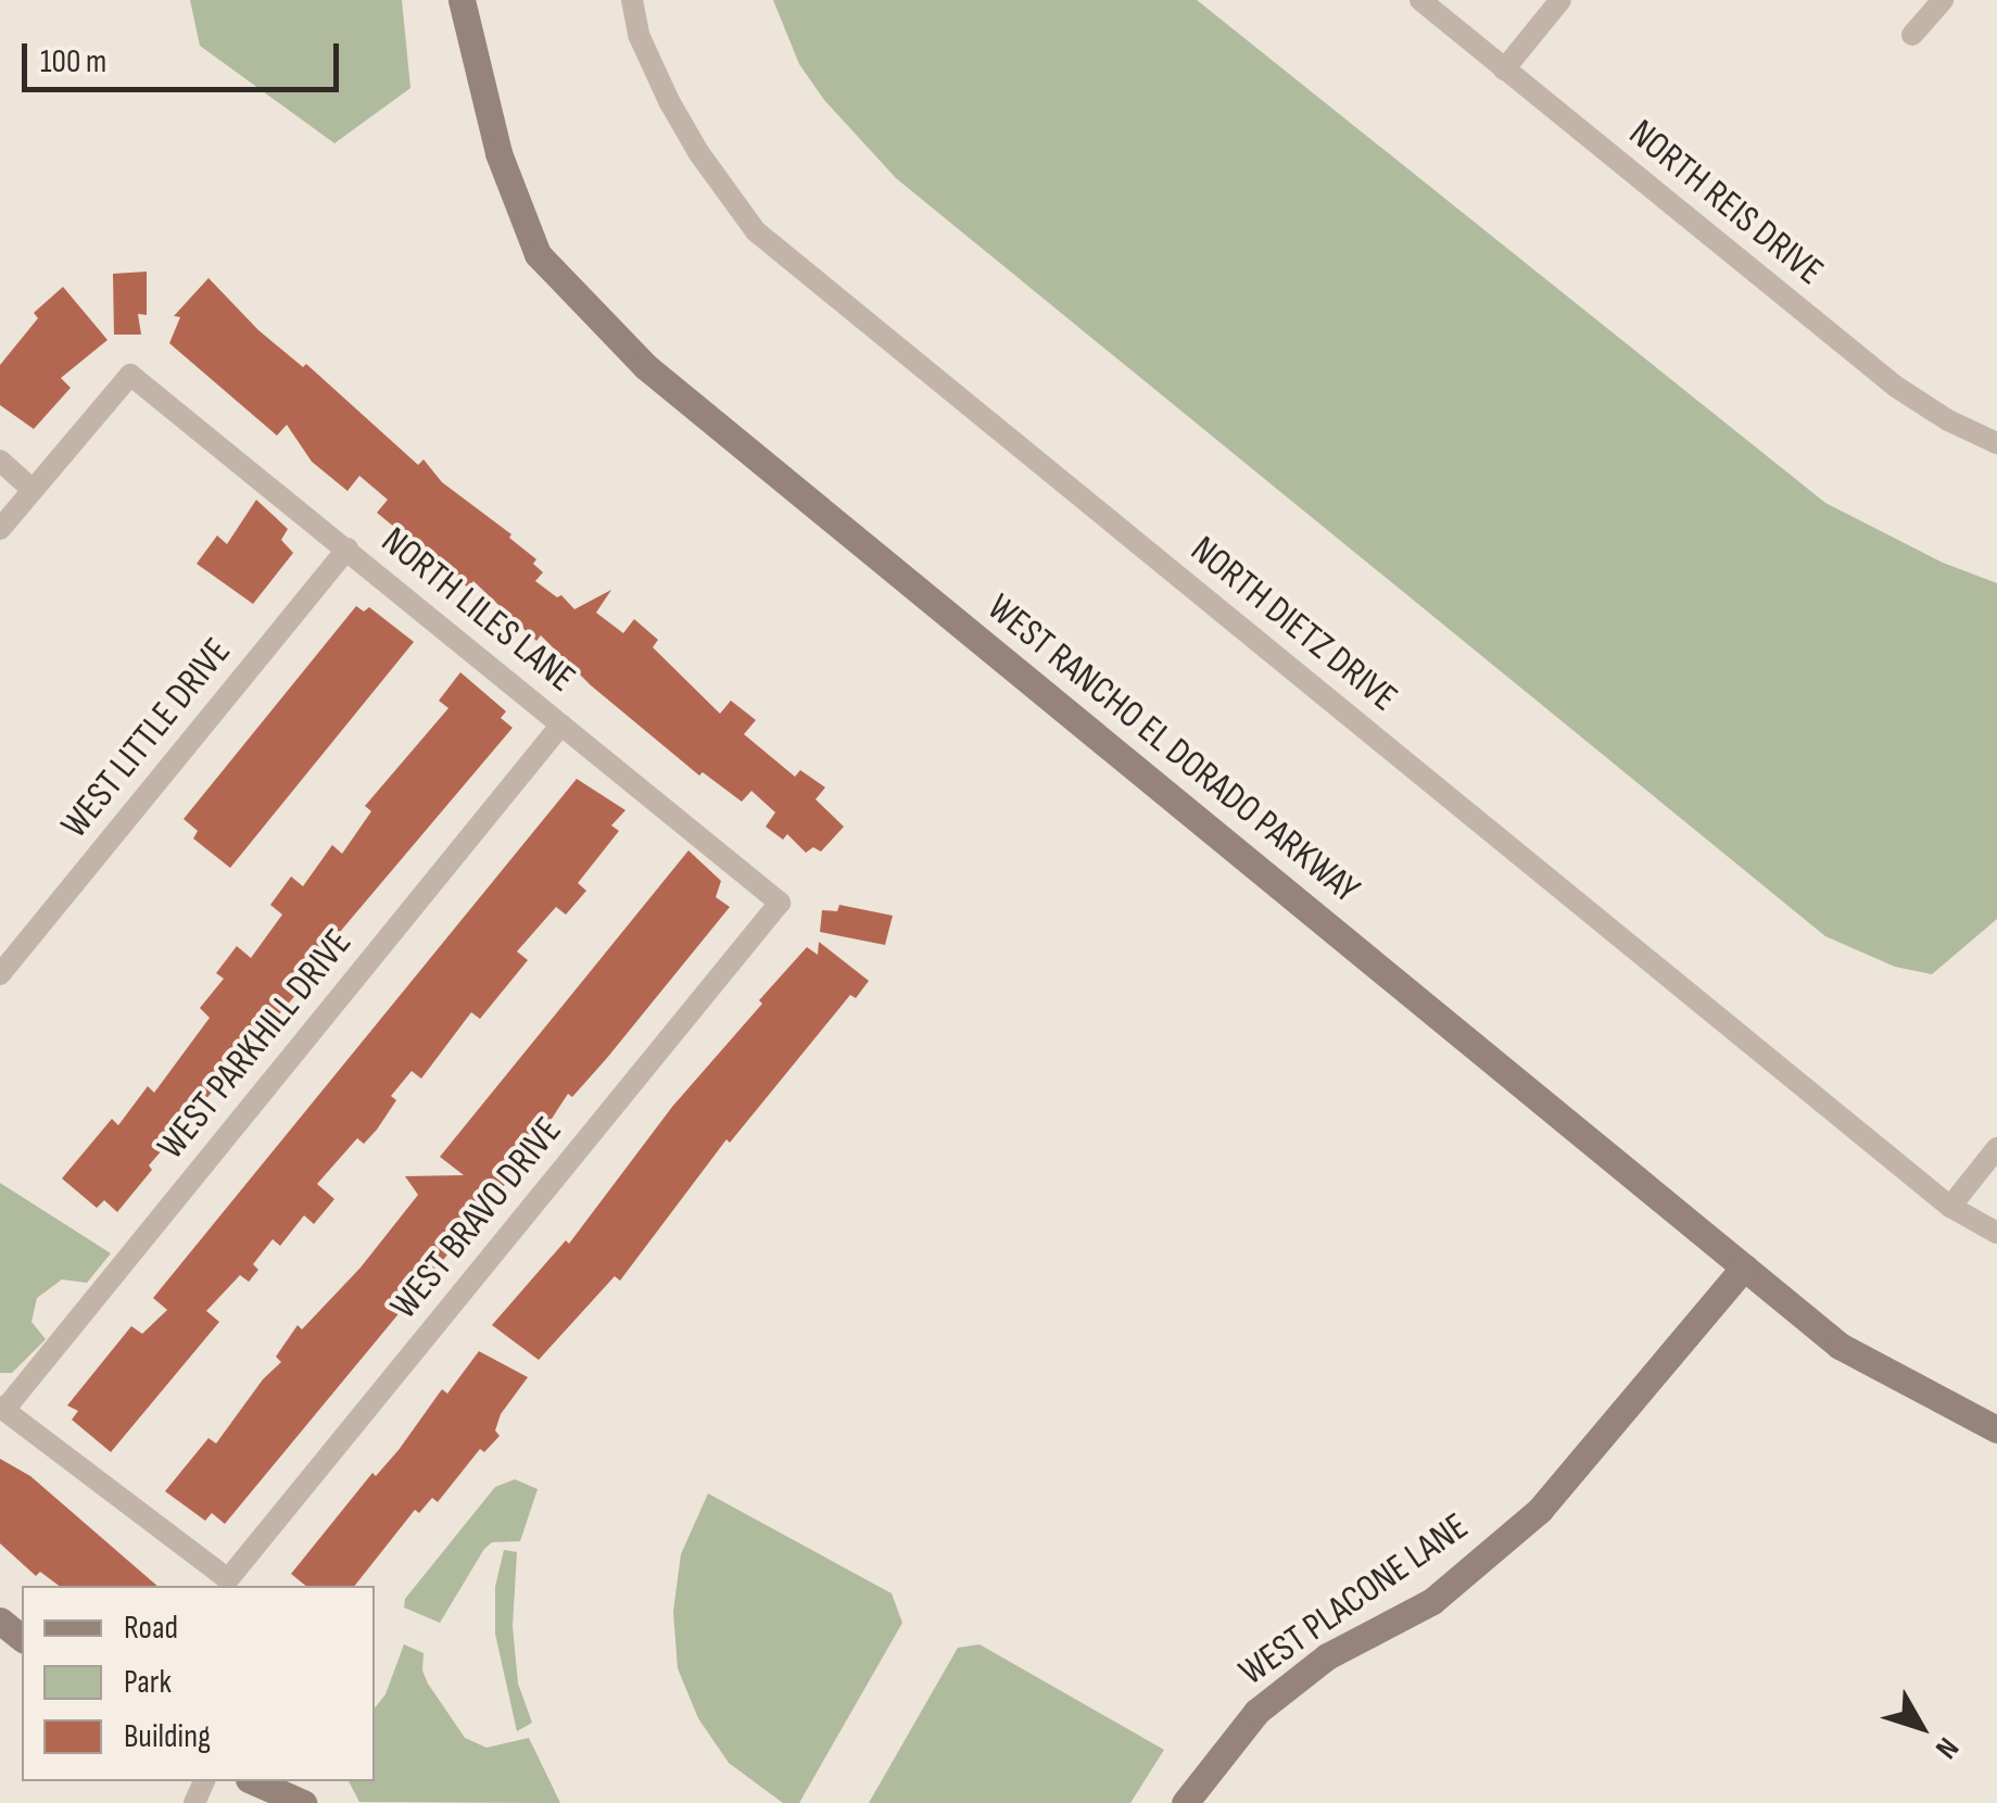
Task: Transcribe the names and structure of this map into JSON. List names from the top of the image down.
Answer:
{
  "streets": {
    "street": [
      "NORTH REIS DRIVE",
      "NORTH LILES LANE",
      "NORTH DIETZ DRIVE",
      "WEST LITTLE DRIVE",
      "WEST RANCHO EL DORADO PARKWAY",
      "WEST PARKHILL DRIVE",
      "WEST BRAVO DRIVE",
      "WEST PLACONE LANE"
    ]
  },
  "crossings": [
    ["NORTH LILES LANE", "WEST LITTLE DRIVE"],
    ["NORTH LILES LANE", "WEST PARKHILL DRIVE"],
    ["NORTH LILES LANE", "WEST BRAVO DRIVE"],
    ["WEST RANCHO EL DORADO PARKWAY", "WEST PLACONE LANE"],
    ["WEST PARKHILL DRIVE", "WEST BRAVO DRIVE"]
  ],
  "legend": ["Road", "Park", "Building"],
  "scale_bar": "100 m",
  "north": "bottom right"
}
